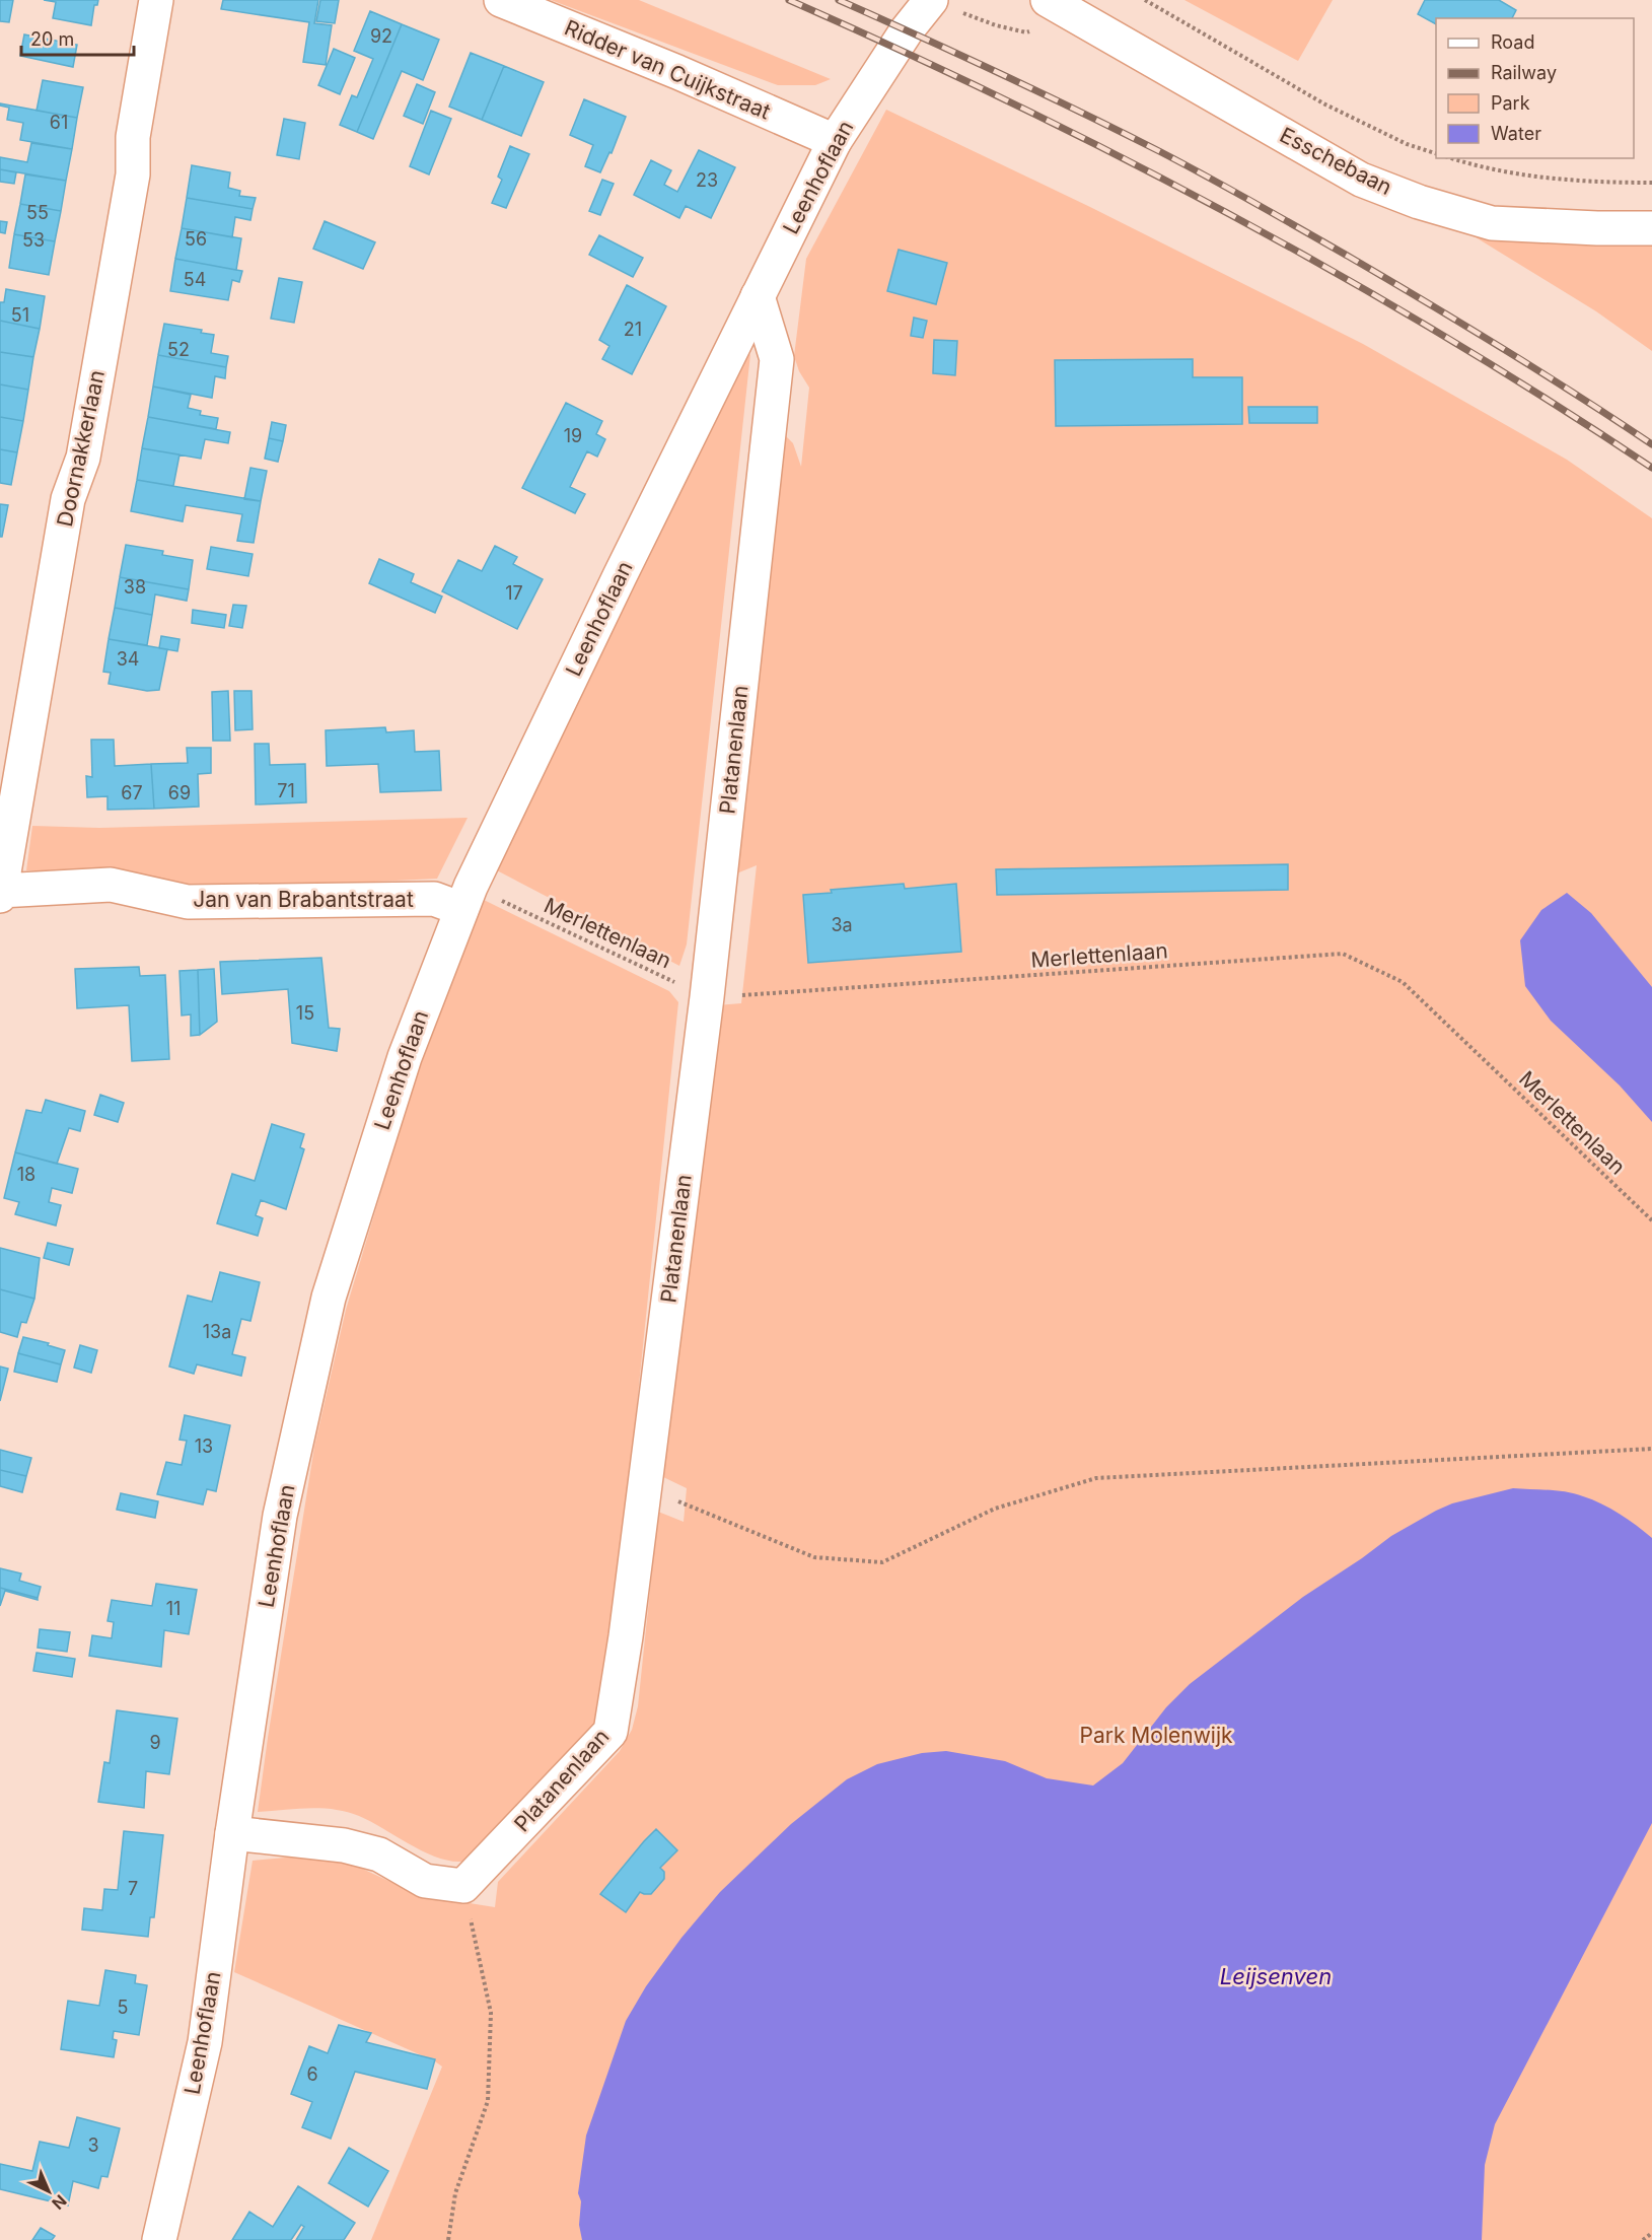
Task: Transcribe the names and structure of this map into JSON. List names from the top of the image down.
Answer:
{
  "streets": {
    "street": [
      "Ridder van Cuijkstraat",
      "Esschebaan",
      "Leenhoflaan",
      "Doornakkerlaan",
      "Platanenlaan",
      "Jan van Brabantstraat"
    ],
    "path": ["Merlettenlaan"]
  },
  "crossings": [
    ["Ridder van Cuijkstraat", "Leenhoflaan"],
    ["Leenhoflaan", "Platanenlaan"],
    ["Leenhoflaan", "Jan van Brabantstraat"],
    ["Leenhoflaan", "Merlettenlaan"],
    ["Doornakkerlaan", "Jan van Brabantstraat"],
    ["Platanenlaan", "Merlettenlaan"],
    ["Jan van Brabantstraat", "Merlettenlaan"]
  ],
  "water": ["Leijsenven"],
  "parks": ["Park Molenwijk"],
  "house_numbers": [
    "92",
    "61",
    "23",
    "55",
    "56",
    "53",
    "54",
    "51",
    "21",
    "52",
    "19",
    "38",
    "17",
    "34",
    "71",
    "67",
    "69",
    "3a",
    "15",
    "18",
    "13a",
    "13",
    "11",
    "9",
    "7",
    "5",
    "6",
    "3"
  ],
  "legend": [
    "Road",
    "Railway",
    "Park",
    "Water"
  ],
  "scale_bar": "20 m",
  "north": "bottom right"
}
